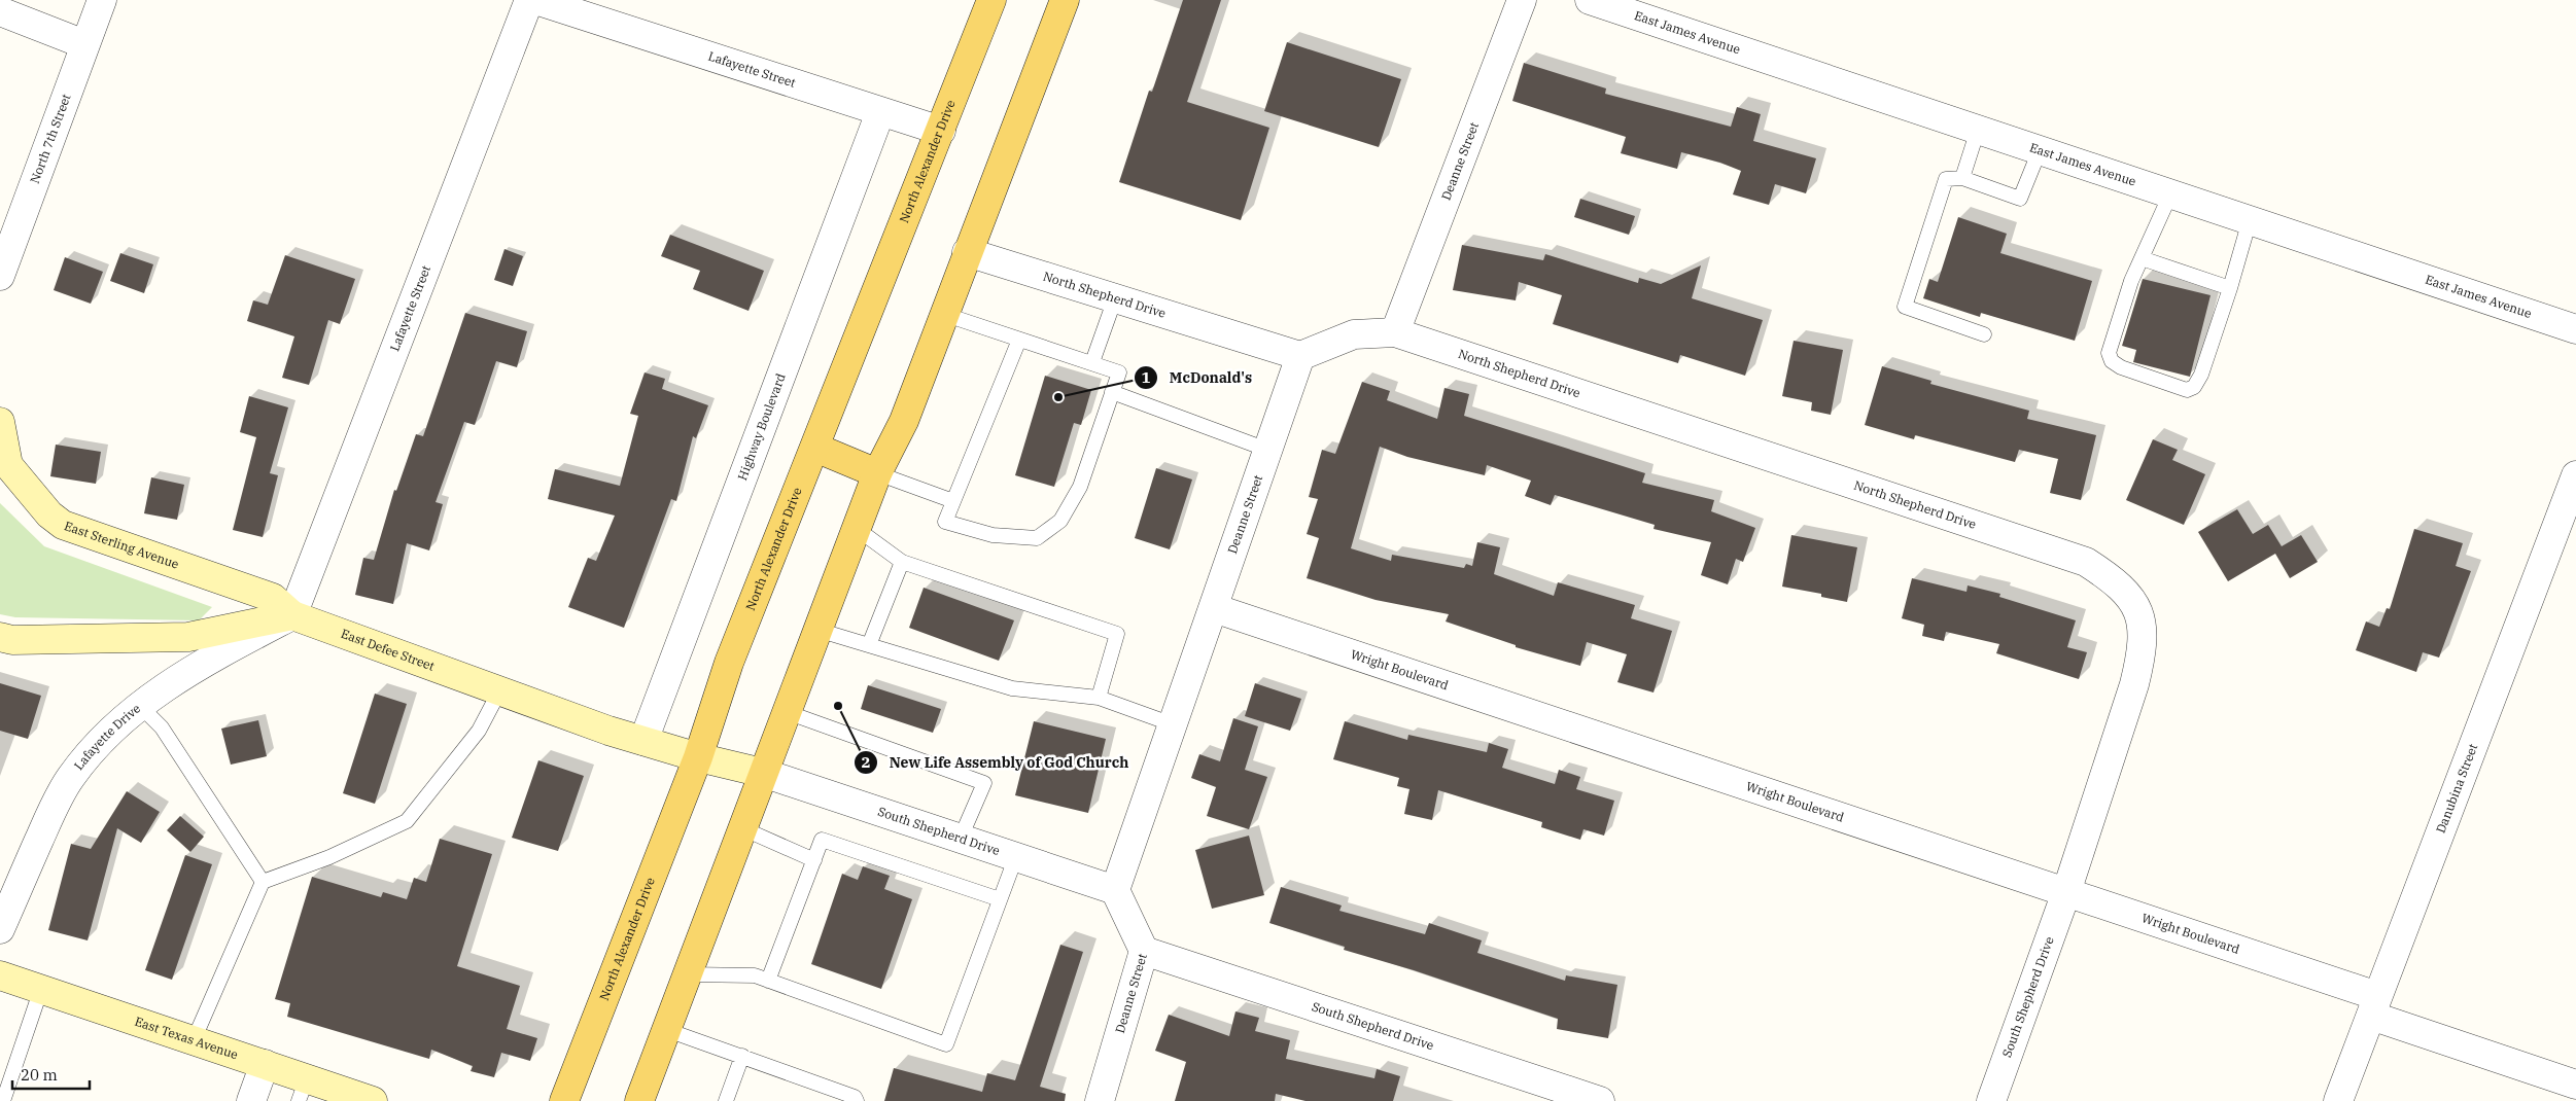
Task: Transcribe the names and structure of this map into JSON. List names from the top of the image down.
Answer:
{
  "streets": {
    "main road": [
      "North Alexander Drive",
      "East Sterling Avenue",
      "East Defee Street",
      "East Texas Avenue"
    ],
    "street": [
      "East James Avenue",
      "Lafayette Street",
      "North 7th Street",
      "Deanne Street",
      "North Shepherd Drive",
      "Highway Boulevard",
      "Wright Boulevard",
      "Lafayette Drive",
      "Danubina Street",
      "South Shepherd Drive"
    ]
  },
  "crossings": [
    ["Lafayette Street", "Highway Boulevard"],
    ["Lafayette Street", "East Sterling Avenue"],
    ["Lafayette Street", "East Defee Street"],
    ["Lafayette Street", "Lafayette Drive"],
    ["North Alexander Drive", "East Defee Street"],
    ["Deanne Street", "North Shepherd Drive"],
    ["Deanne Street", "Wright Boulevard"],
    ["Deanne Street", "South Shepherd Drive"],
    ["North Shepherd Drive", "Wright Boulevard"],
    ["North Shepherd Drive", "South Shepherd Drive"],
    ["Highway Boulevard", "East Defee Street"],
    ["East Sterling Avenue", "East Defee Street"],
    ["East Sterling Avenue", "Lafayette Drive"],
    ["East Defee Street", "Lafayette Drive"],
    ["East Defee Street", "South Shepherd Drive"],
    ["Wright Boulevard", "Danubina Street"],
    ["Wright Boulevard", "South Shepherd Drive"]
  ],
  "places": ["McDonald's", "New Life Assembly of God Church"],
  "scale_bar": "20 m"
}
